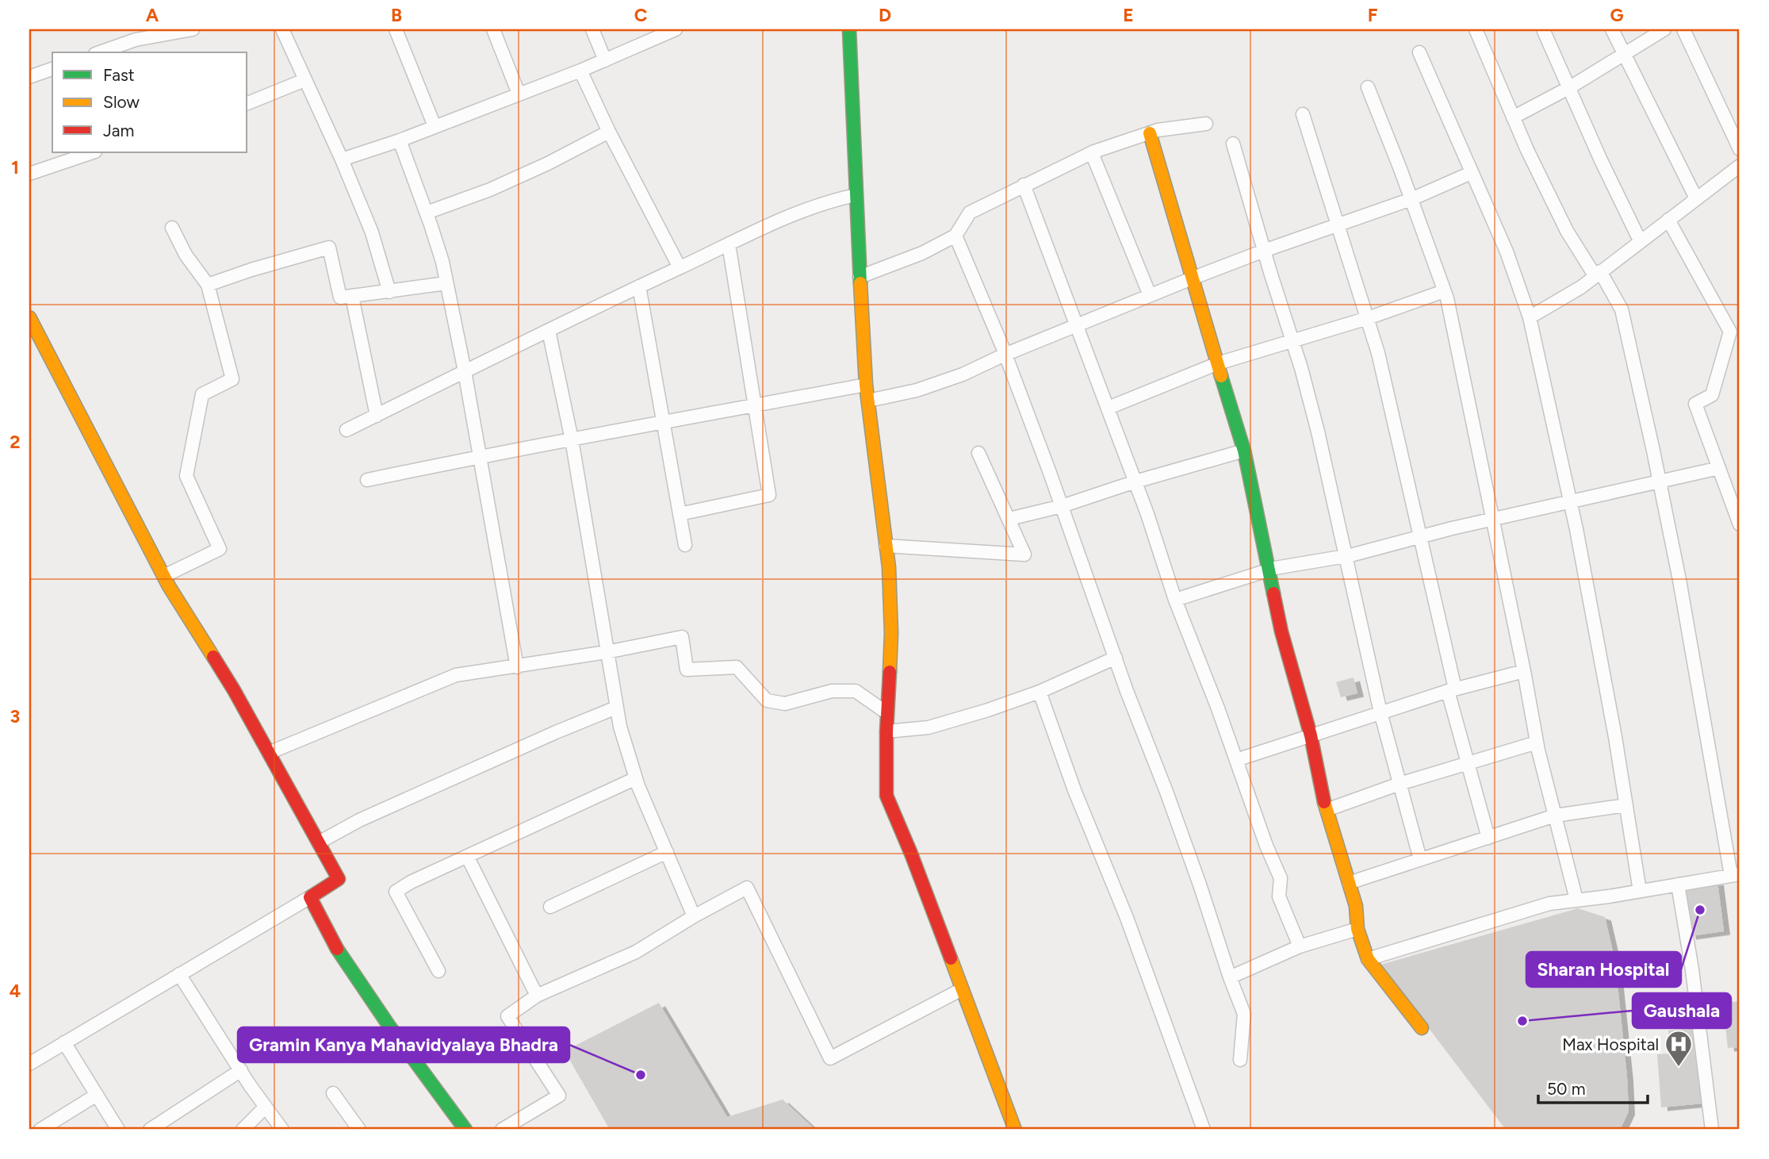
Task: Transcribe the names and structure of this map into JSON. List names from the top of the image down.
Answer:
{
  "places": {
    "other": ["Sharan Hospital", "Gaushala", "Gramin Kanya Mahavidyalaya Bhadra"],
    "hospital": ["Max Hospital"]
  },
  "legend": ["Fast", "Slow", "Jam"],
  "scale_bar": "50 m",
  "grid": {
    "columns": [
      "A",
      "B",
      "C",
      "D",
      "E",
      "F",
      "G"
    ],
    "rows": [
      "1",
      "2",
      "3",
      "4"
    ]
  }
}
